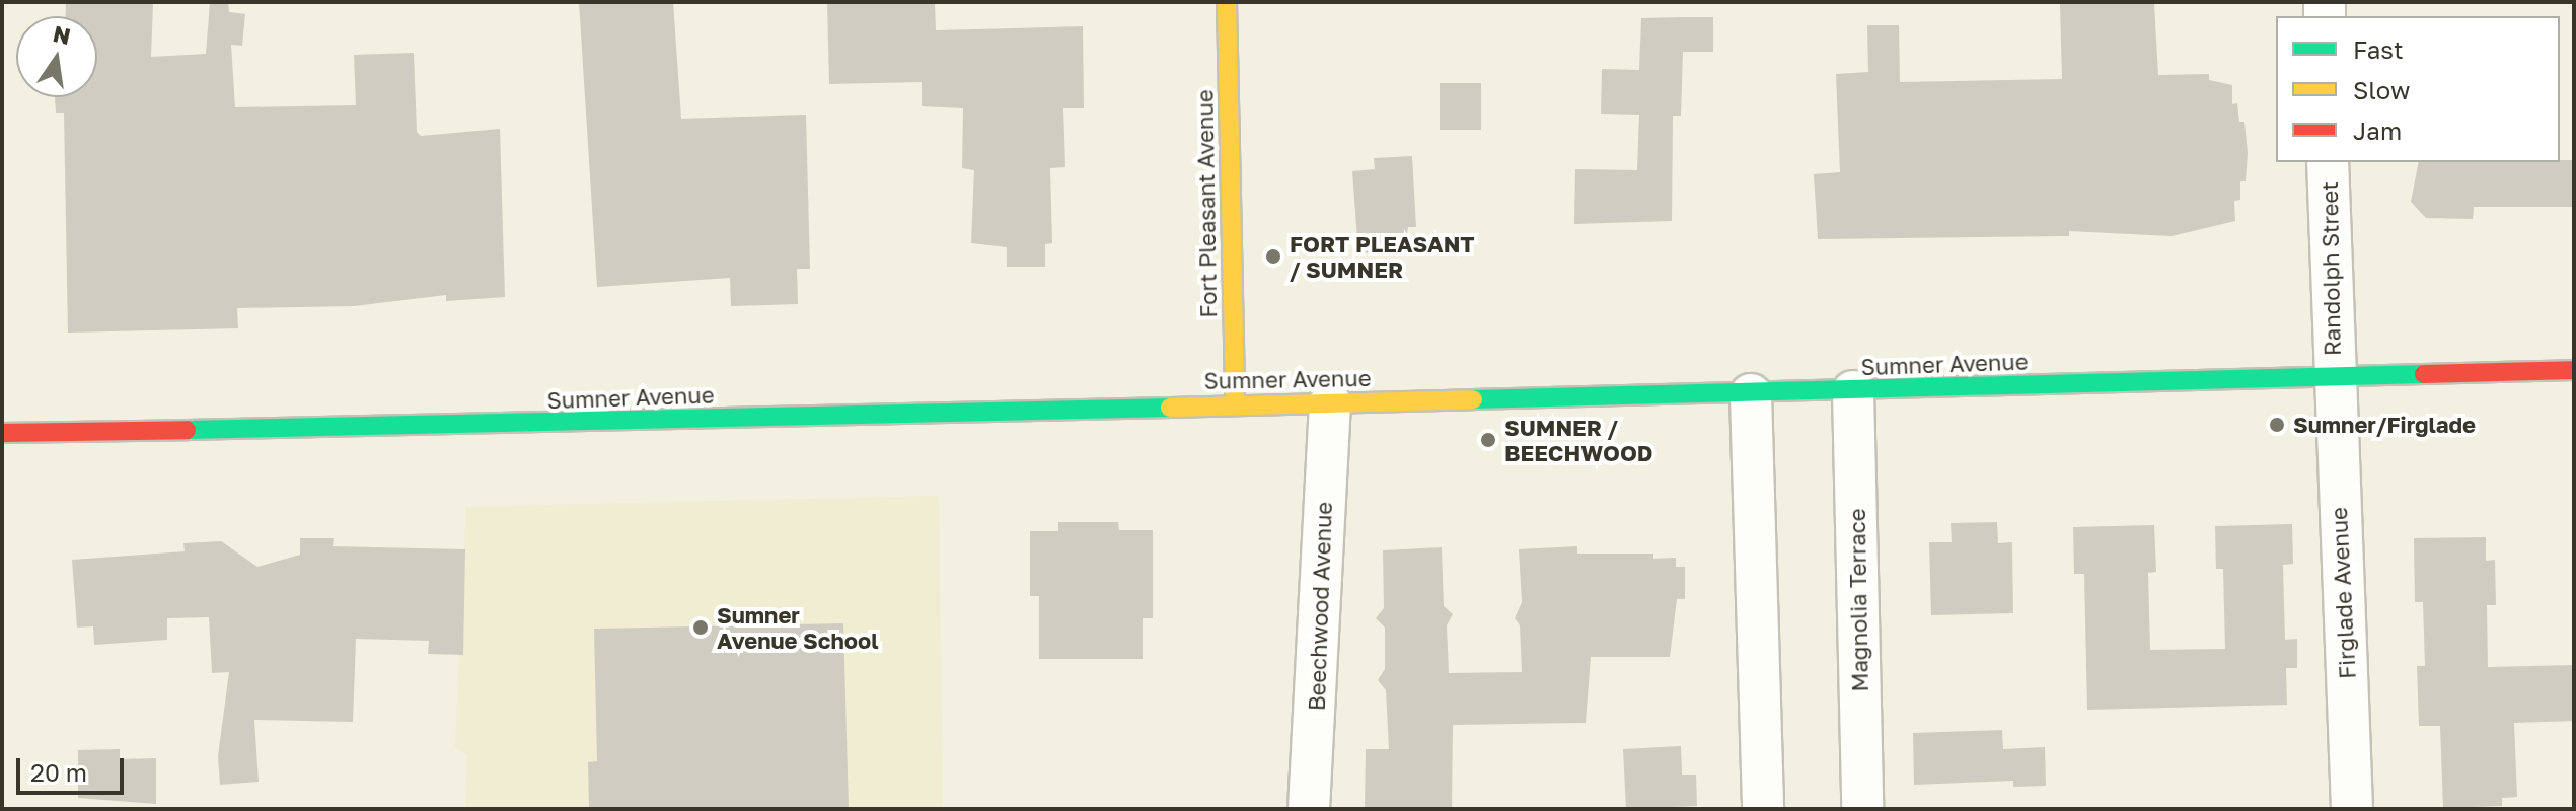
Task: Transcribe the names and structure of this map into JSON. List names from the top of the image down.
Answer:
{
  "streets": {
    "main road": ["Fort Pleasant Avenue", "Sumner Avenue"],
    "street": [
      "Randolph Street",
      "Firglade Avenue",
      "Magnolia Terrace",
      "Beechwood Avenue"
    ]
  },
  "crossings": [
    ["Fort Pleasant Avenue", "Sumner Avenue"],
    ["Randolph Street", "Sumner Avenue"],
    ["Randolph Street", "Firglade Avenue"],
    ["Sumner Avenue", "Firglade Avenue"],
    ["Sumner Avenue", "Magnolia Terrace"],
    ["Sumner Avenue", "Beechwood Avenue"]
  ],
  "places": [
    "FORT PLEASANT / SUMNER",
    "Sumner/Firglade",
    "SUMNER / BEECHWOOD",
    "Sumner Avenue School"
  ],
  "legend": ["Fast", "Slow", "Jam"],
  "scale_bar": "20 m",
  "north": "top"
}
